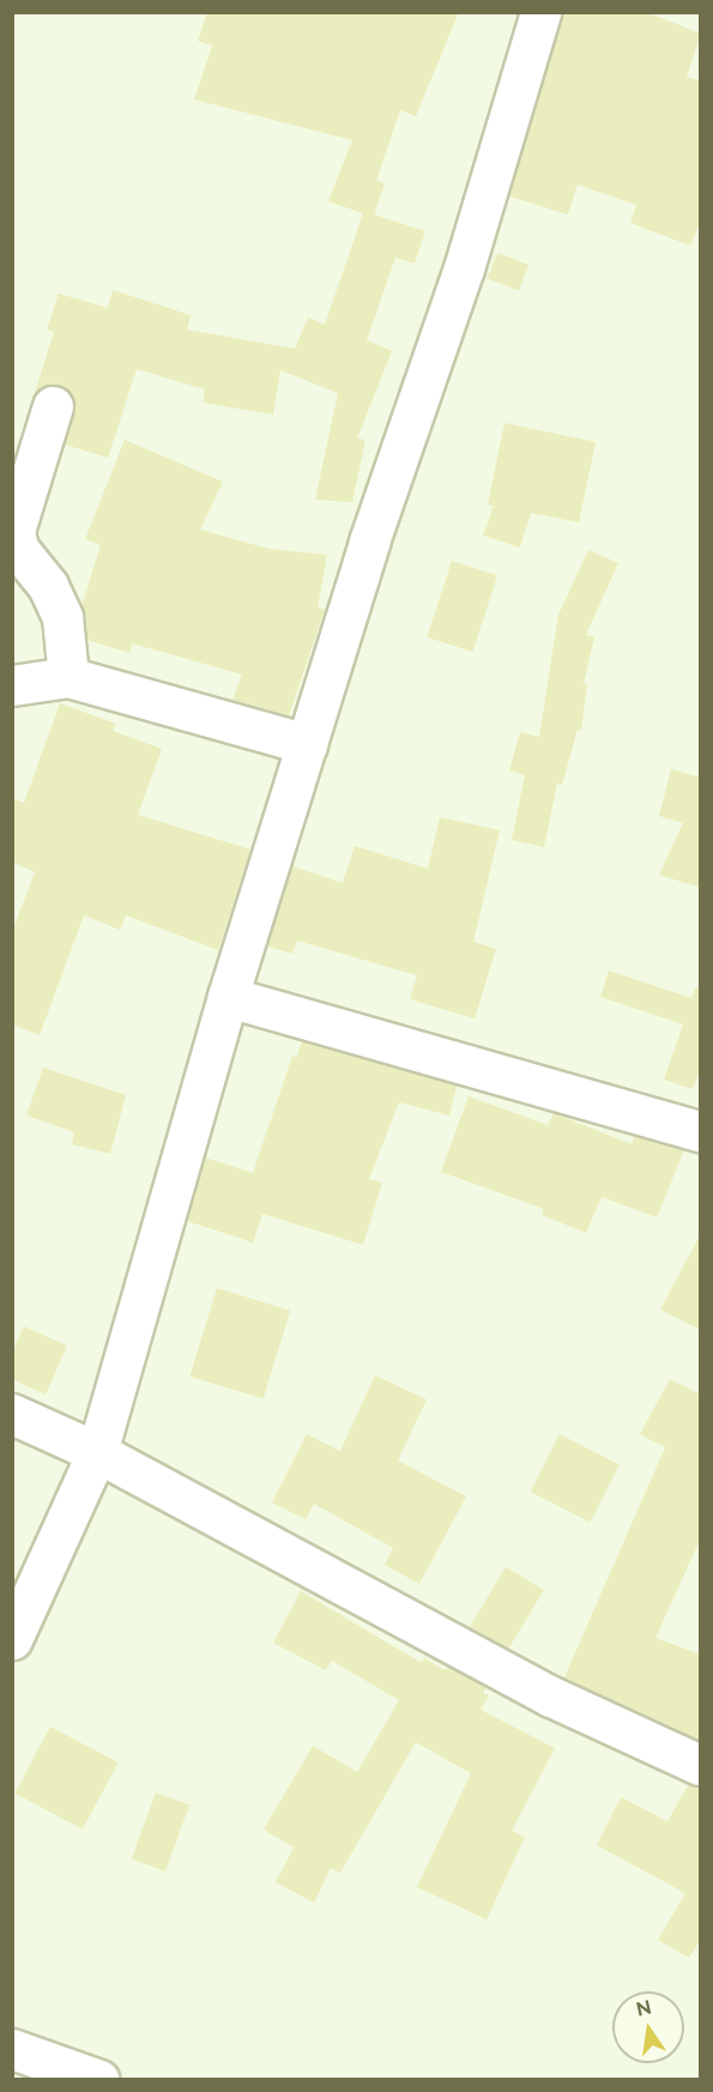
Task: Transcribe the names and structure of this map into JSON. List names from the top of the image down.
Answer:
{
  "north": "top"
}
